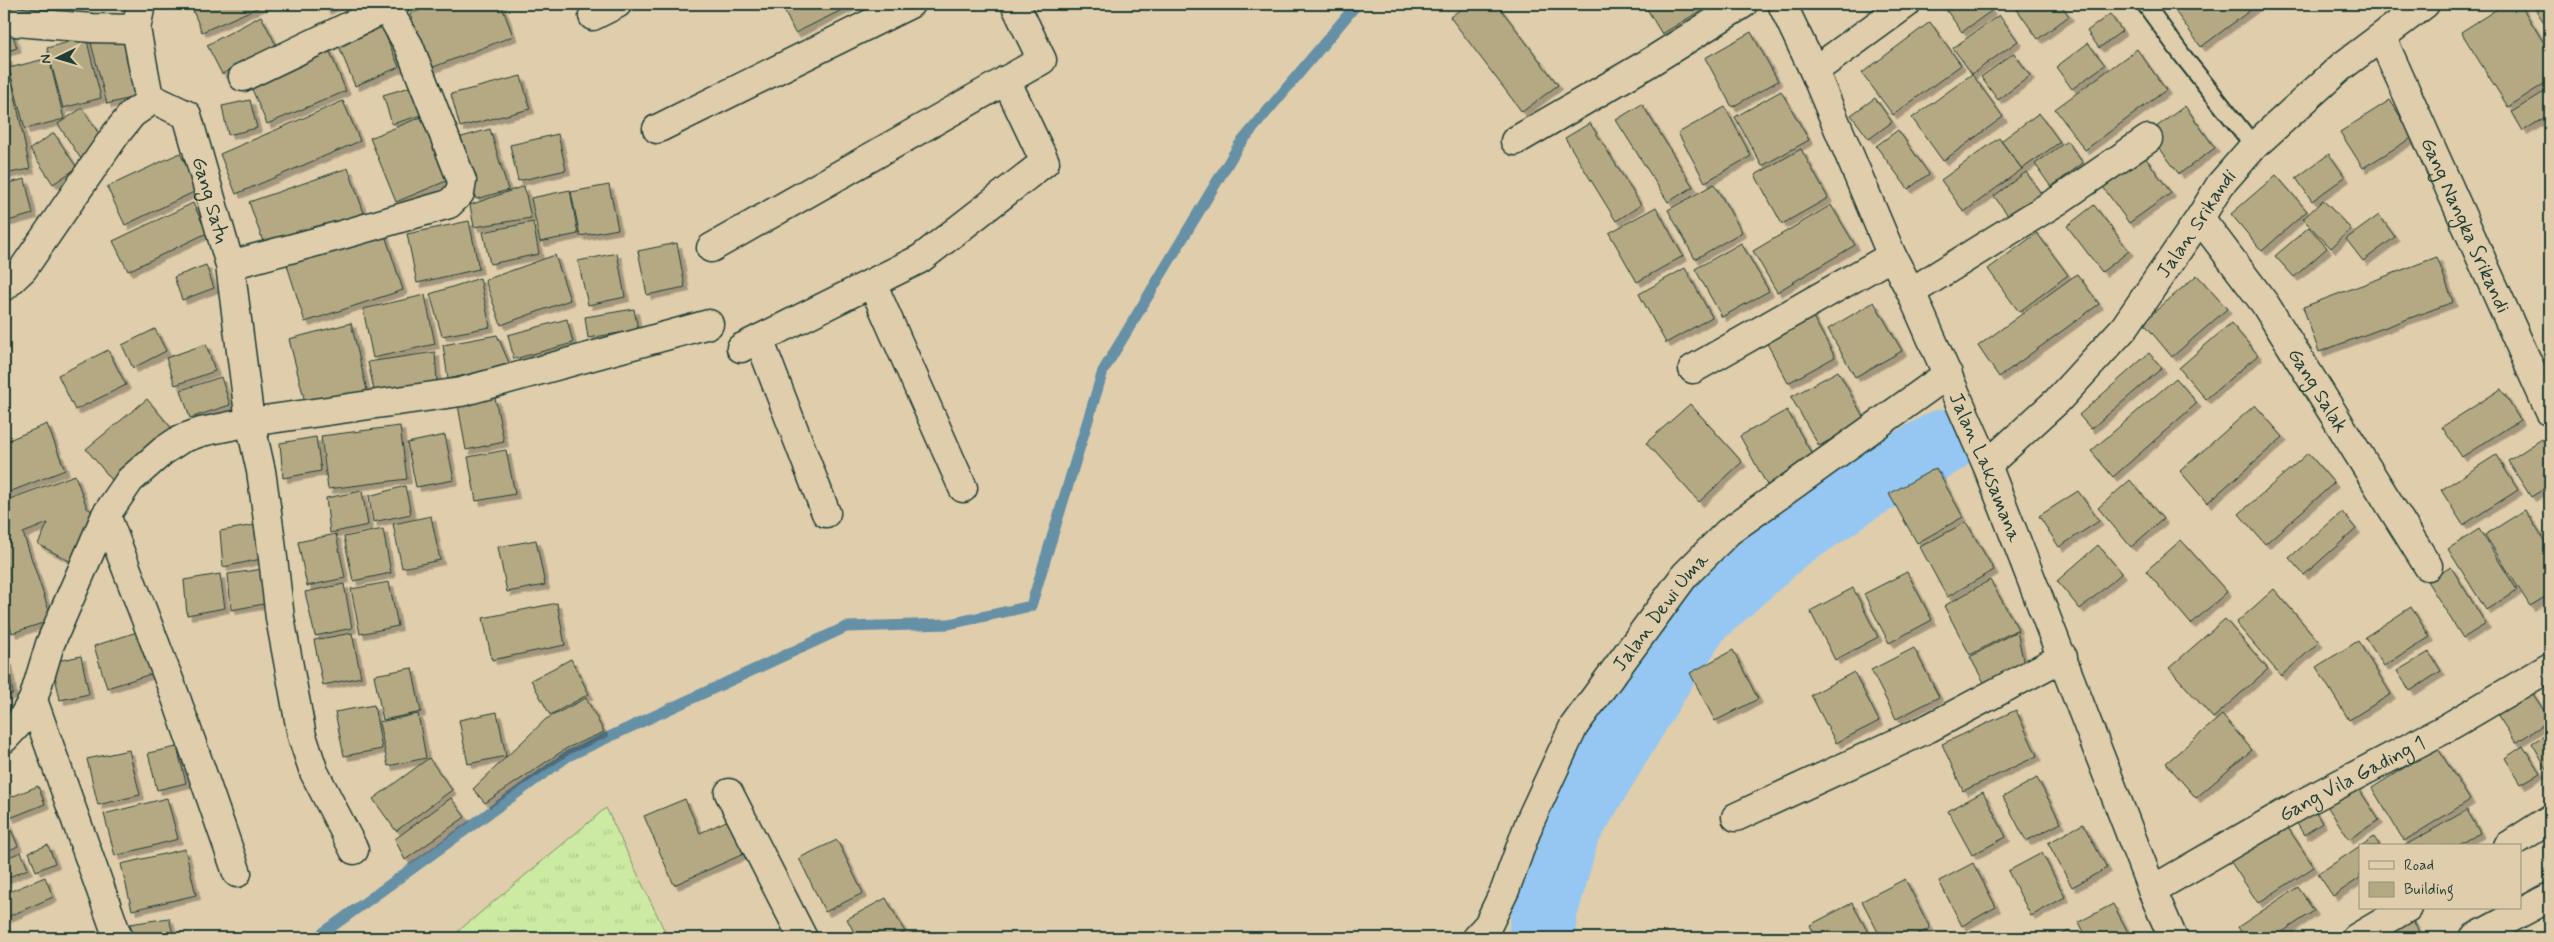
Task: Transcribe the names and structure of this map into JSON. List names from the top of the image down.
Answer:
{
  "streets": {
    "street": [
      "Gang Satu",
      "Jalan Srikandi",
      "Gang Nangka Srikandi",
      "Gang Salak",
      "Jalan Laksamana",
      "Jalan Dewi Uma",
      "Gang Vila Gading 1"
    ]
  },
  "crossings": [
    ["Jalan Srikandi", "Gang Nangka Srikandi"],
    ["Jalan Srikandi", "Gang Salak"],
    ["Jalan Srikandi", "Jalan Laksamana"],
    ["Jalan Laksamana", "Jalan Dewi Uma"],
    ["Jalan Laksamana", "Gang Vila Gading 1"]
  ],
  "legend": ["Road", "Building"],
  "north": "left"
}
